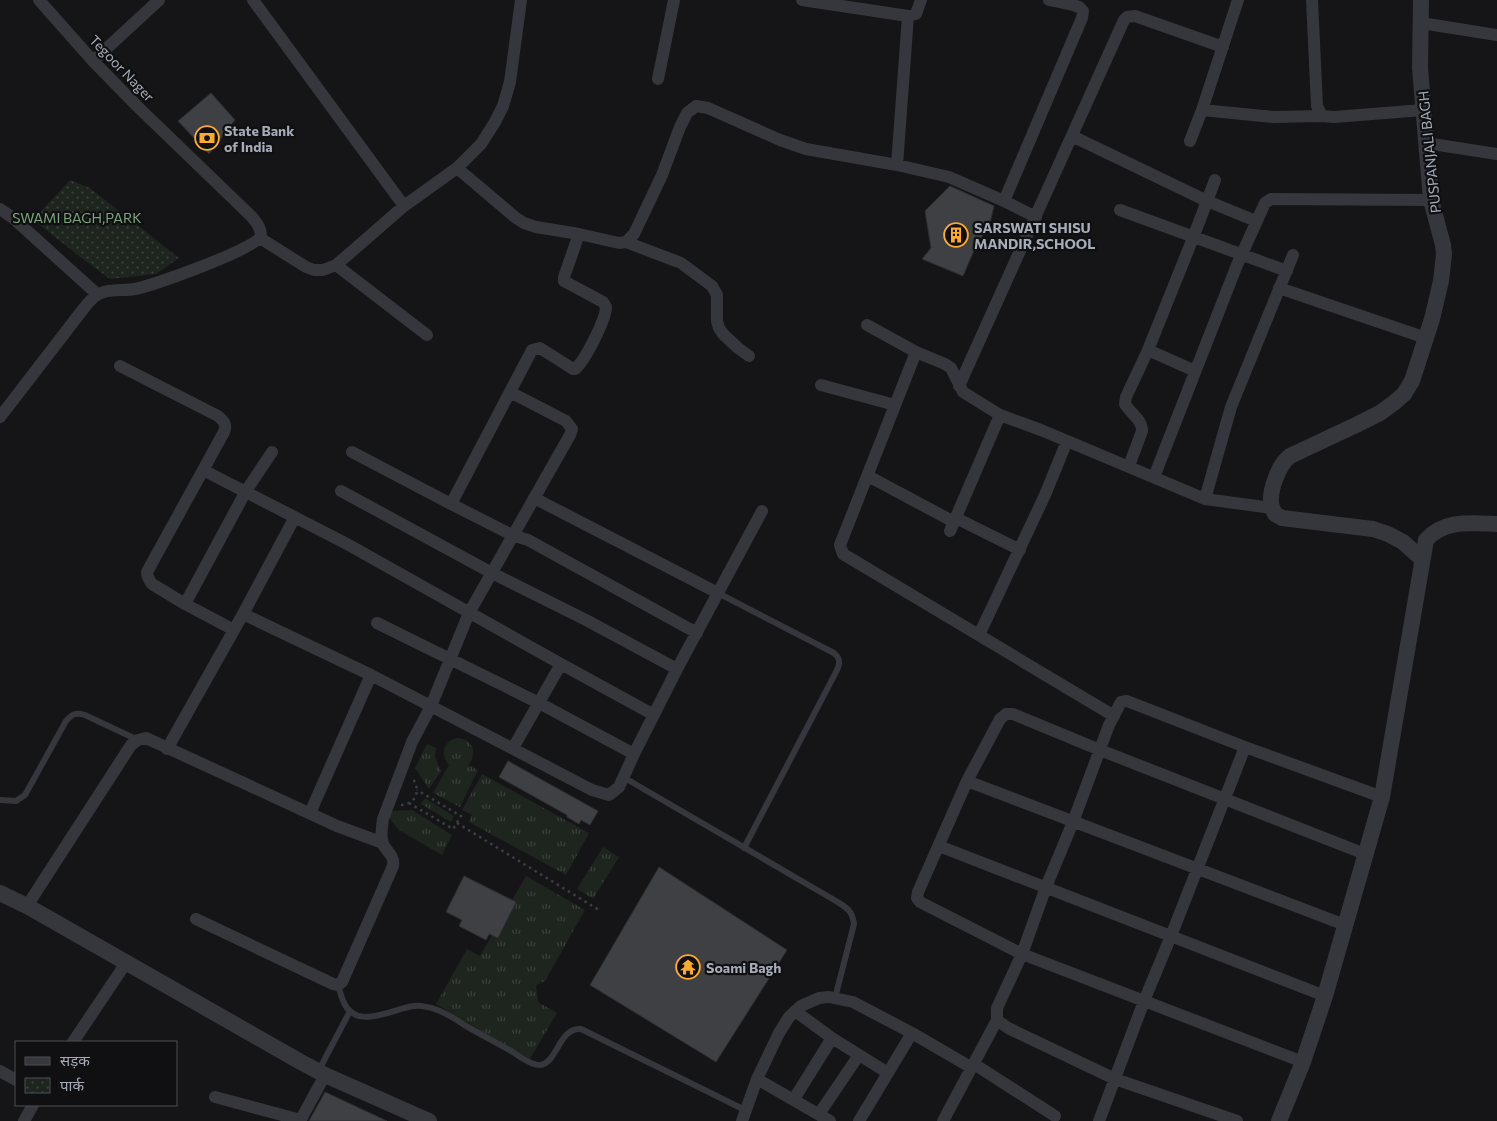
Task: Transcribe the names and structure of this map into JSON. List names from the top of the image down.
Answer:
{
  "streets": {
    "street": ["Tegoor Nager", "PUSPANJALI BAGH"]
  },
  "parks": ["SWAMI BAGH,PARK"],
  "places": {
    "bank": ["State Bank of India"],
    "building": ["SARSWATI SHISU MANDIR,SCHOOL"],
    "temple": ["Soami Bagh"]
  },
  "legend": ["सड़क", "पार्क"]
}
